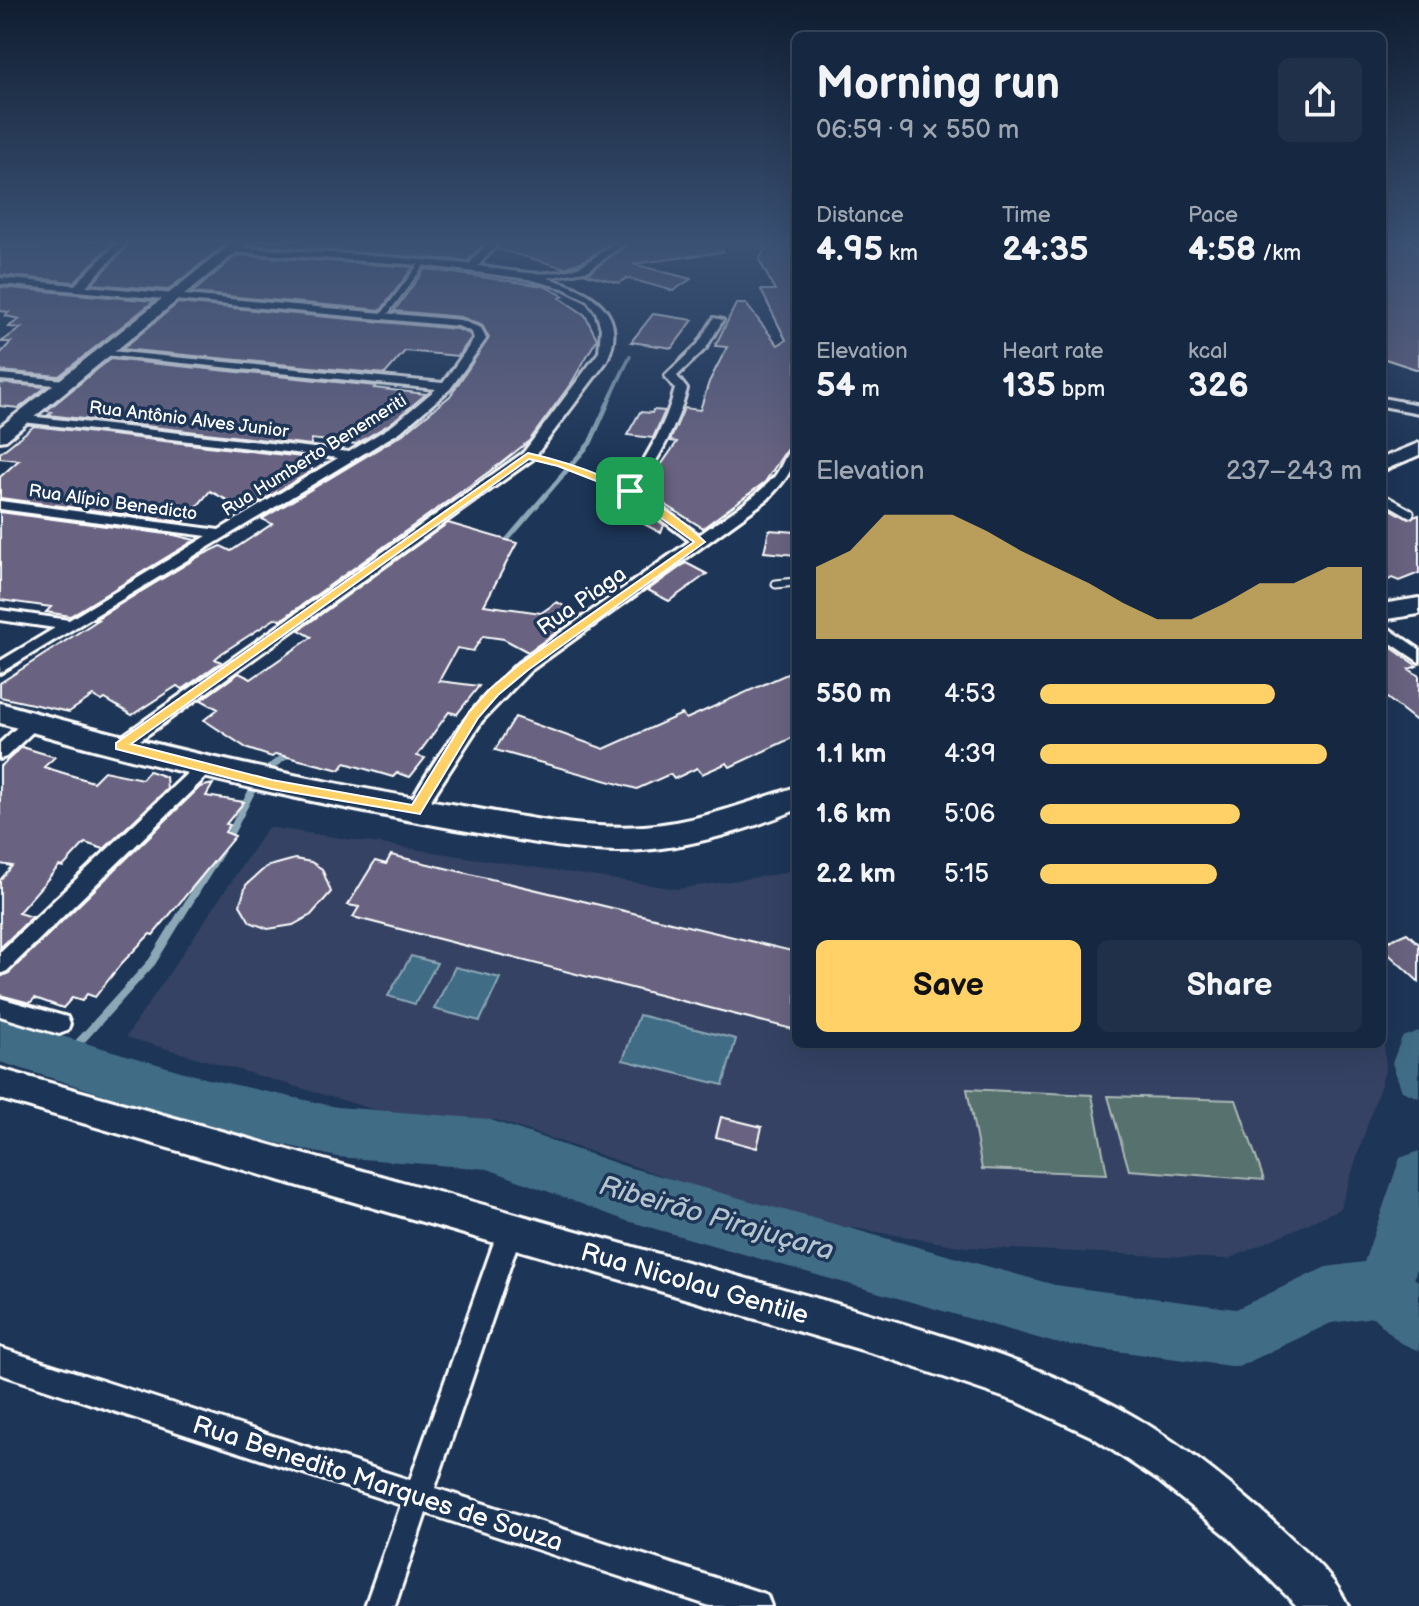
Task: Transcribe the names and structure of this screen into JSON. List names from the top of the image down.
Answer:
{
  "streets": {
    "street": [
      "Rua Antônio Alves Junior",
      "Rua Humberto Benemeriti",
      "Rua Alípio Benedicto",
      "Rua Piaga",
      "Rua Nicolau Gentile",
      "Rua Benedito Marques de Souza"
    ]
  },
  "crossings": [
    ["Rua Antônio Alves Junior", "Rua Humberto Benemeriti"],
    ["Rua Humberto Benemeriti", "Rua Alípio Benedicto"]
  ],
  "water": ["Ribeirão Pirajuçara"],
  "page": {
    "heading": ["Morning run", "06:59 · 9 × 550 m"],
    "stats": [
      ["Distance", "4.95 km"],
      ["Time", "24:35"],
      ["Pace", "4:58 /km"],
      ["Elevation", "54 m"],
      ["Heart rate", "135 bpm"],
      ["kcal", "326"]
    ],
    "chart": ["Elevation", "237–243 m"],
    "list": [
      {
        "name": "550 m",
        "note": "4:53"
      },
      {
        "name": "1.1 km",
        "note": "4:39"
      },
      {
        "name": "1.6 km",
        "note": "5:06"
      },
      {
        "name": "2.2 km",
        "note": "5:15"
      }
    ],
    "buttons": ["Save", "Share"]
  }
}
